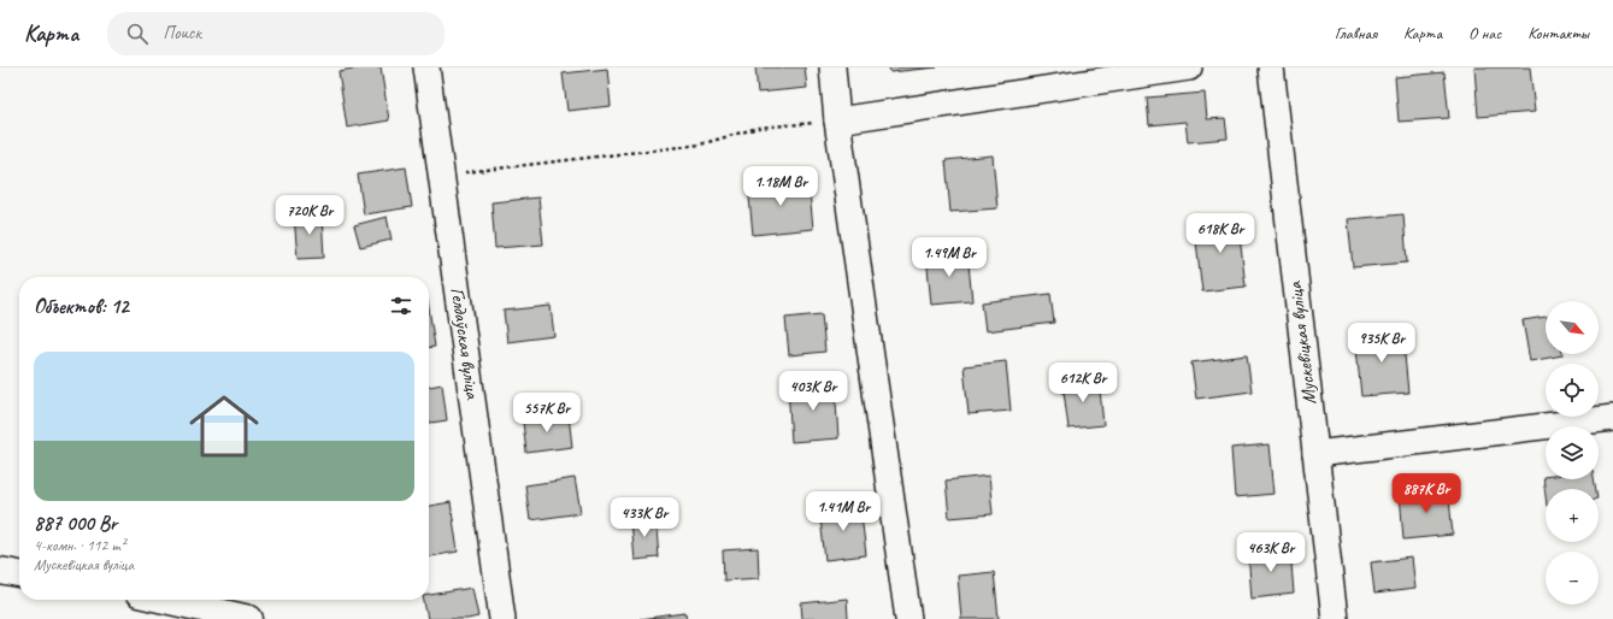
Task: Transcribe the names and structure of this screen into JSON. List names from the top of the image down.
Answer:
{
  "streets": {
    "street": ["Гелдаўская вуліца", "Мускевіцкая вуліца"]
  },
  "north": "bottom right",
  "page": {
    "header": "Карта",
    "search": "Поиск",
    "nav": [
      "Главная",
      "Карта",
      "О нас",
      "Контакты"
    ],
    "price": [
      "1.18M Br",
      "720K Br",
      "618K Br",
      "1.49M Br",
      "935K Br",
      "612K Br",
      "403K Br",
      "557K Br",
      "887K Br",
      "1.41M Br",
      "433K Br",
      "463K Br"
    ],
    "heading": "Объектов: 12",
    "map_buttons": ["+", "−"],
    "list": [
      {
        "name": "887 000 Br",
        "note": "4-комн. · 112 m² · Мускевіцкая вуліца"
      }
    ]
  }
}
